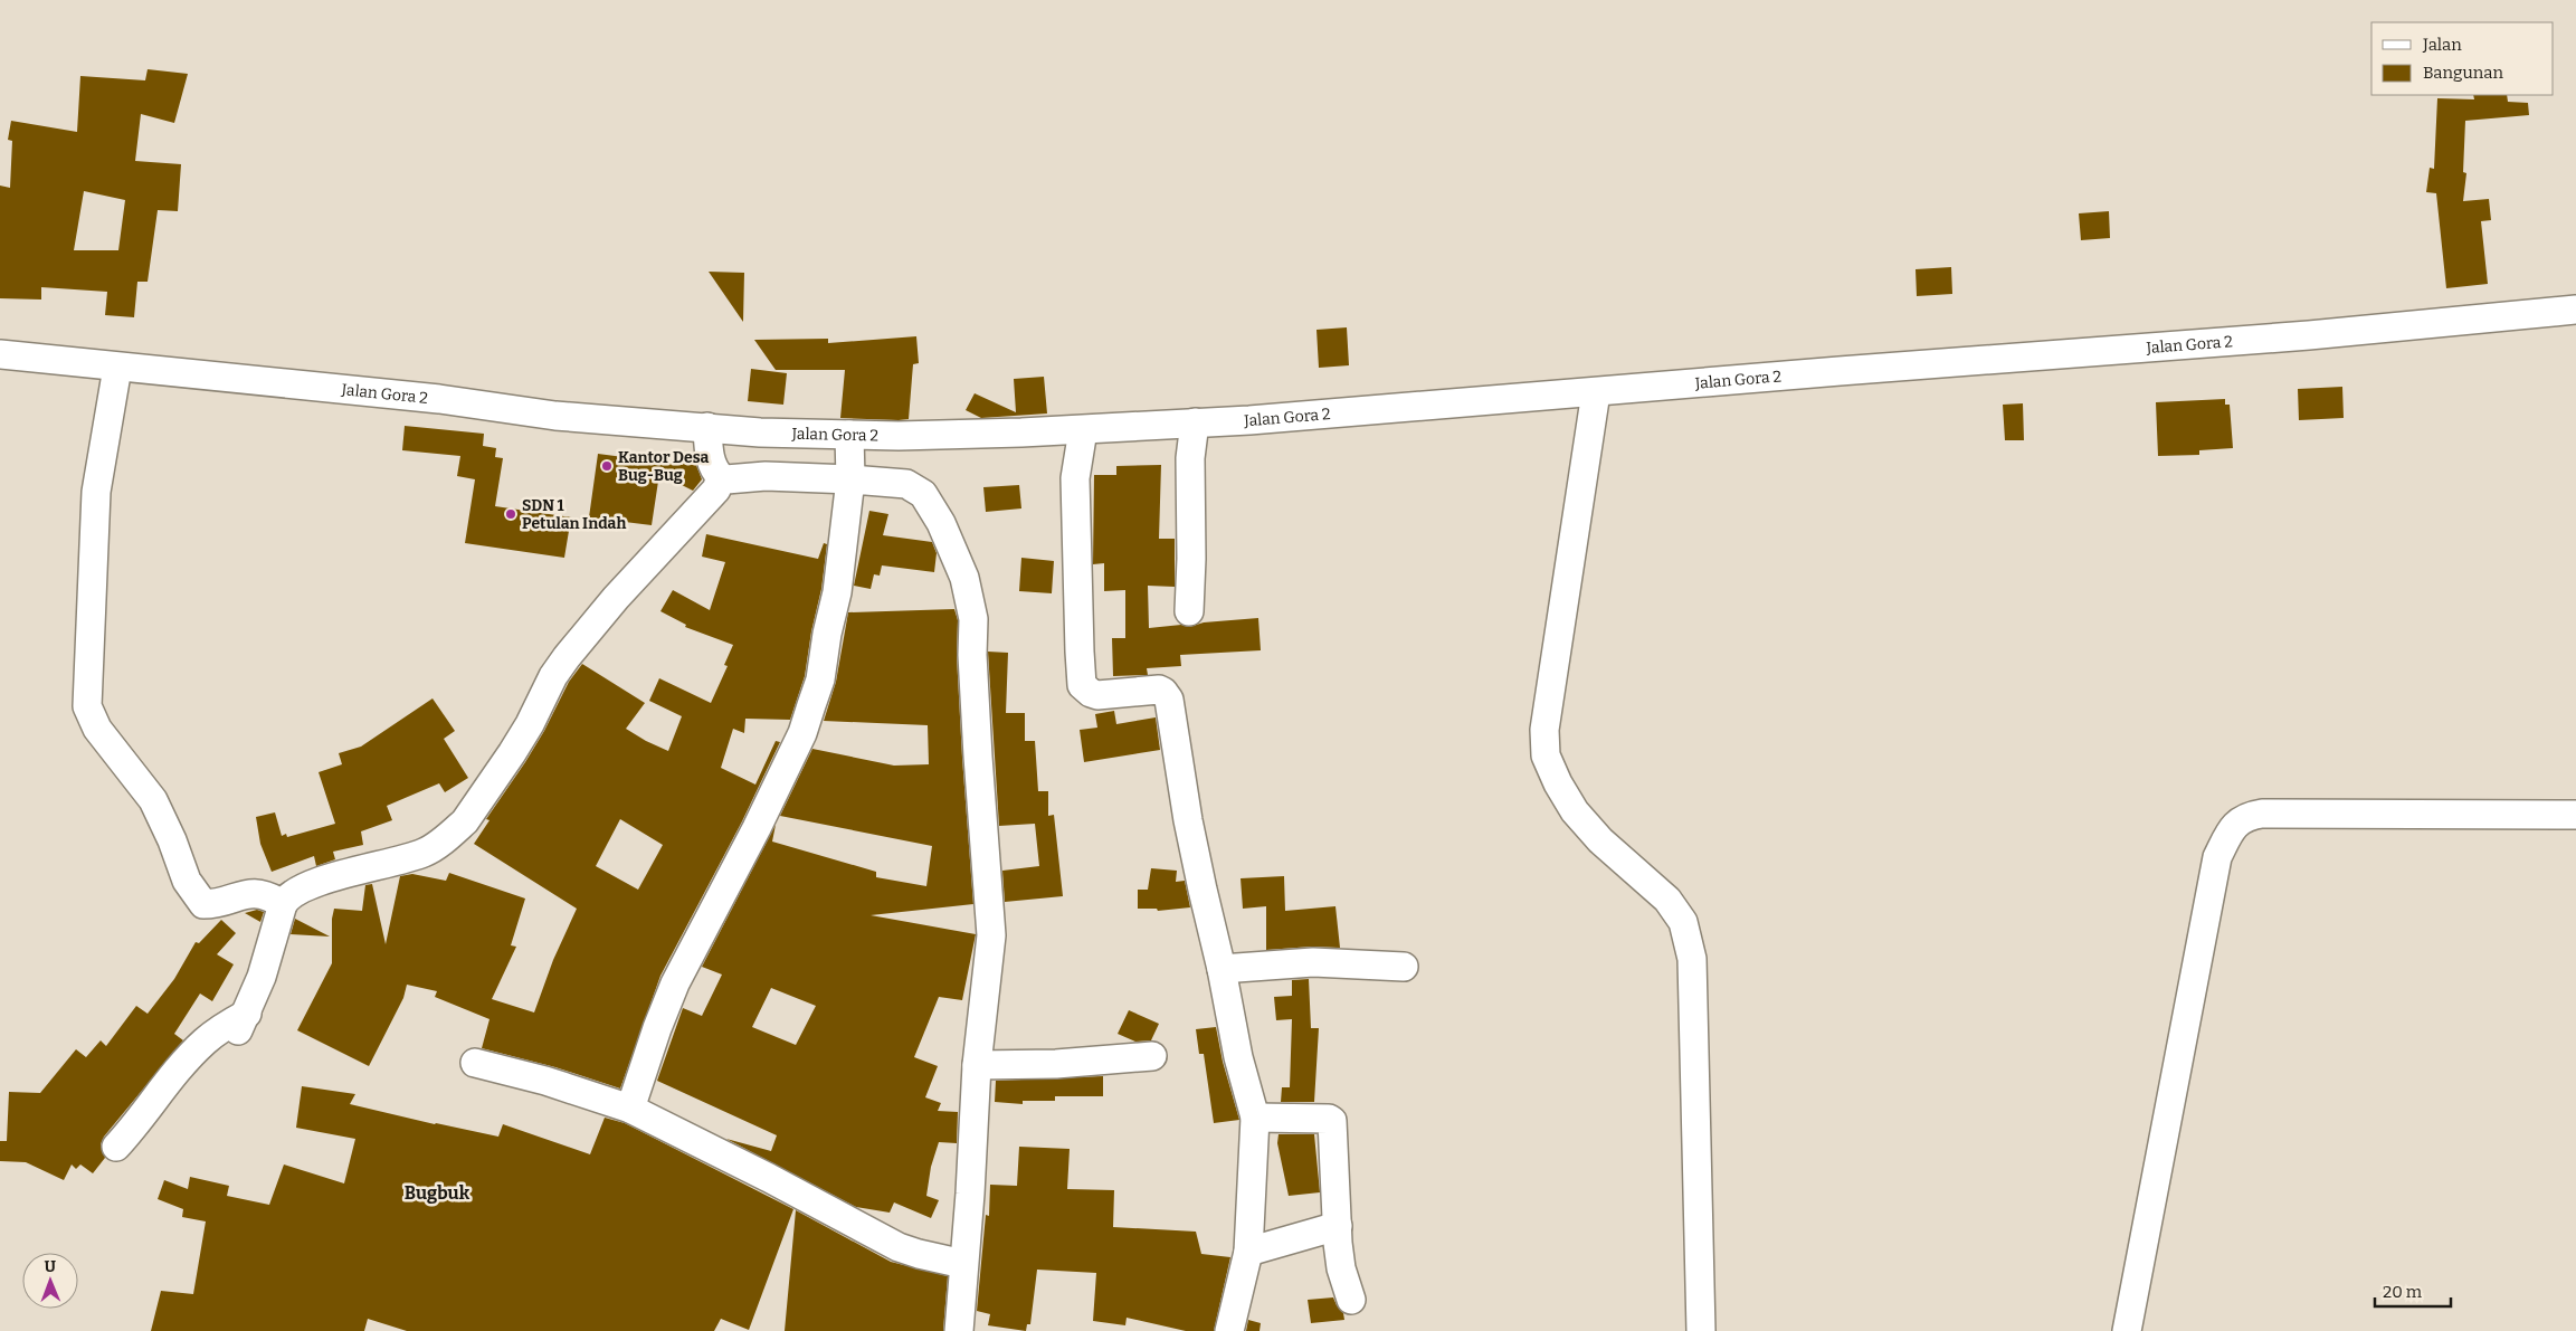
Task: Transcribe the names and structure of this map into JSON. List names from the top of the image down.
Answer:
{
  "streets": {
    "street": ["Jalan Gora 2"]
  },
  "districts": ["Bugbuk"],
  "places": ["Kantor Desa Bug-Bug", "SDN 1 Petulan Indah"],
  "legend": ["Jalan", "Bangunan"],
  "scale_bar": "20 m",
  "north": "top"
}
